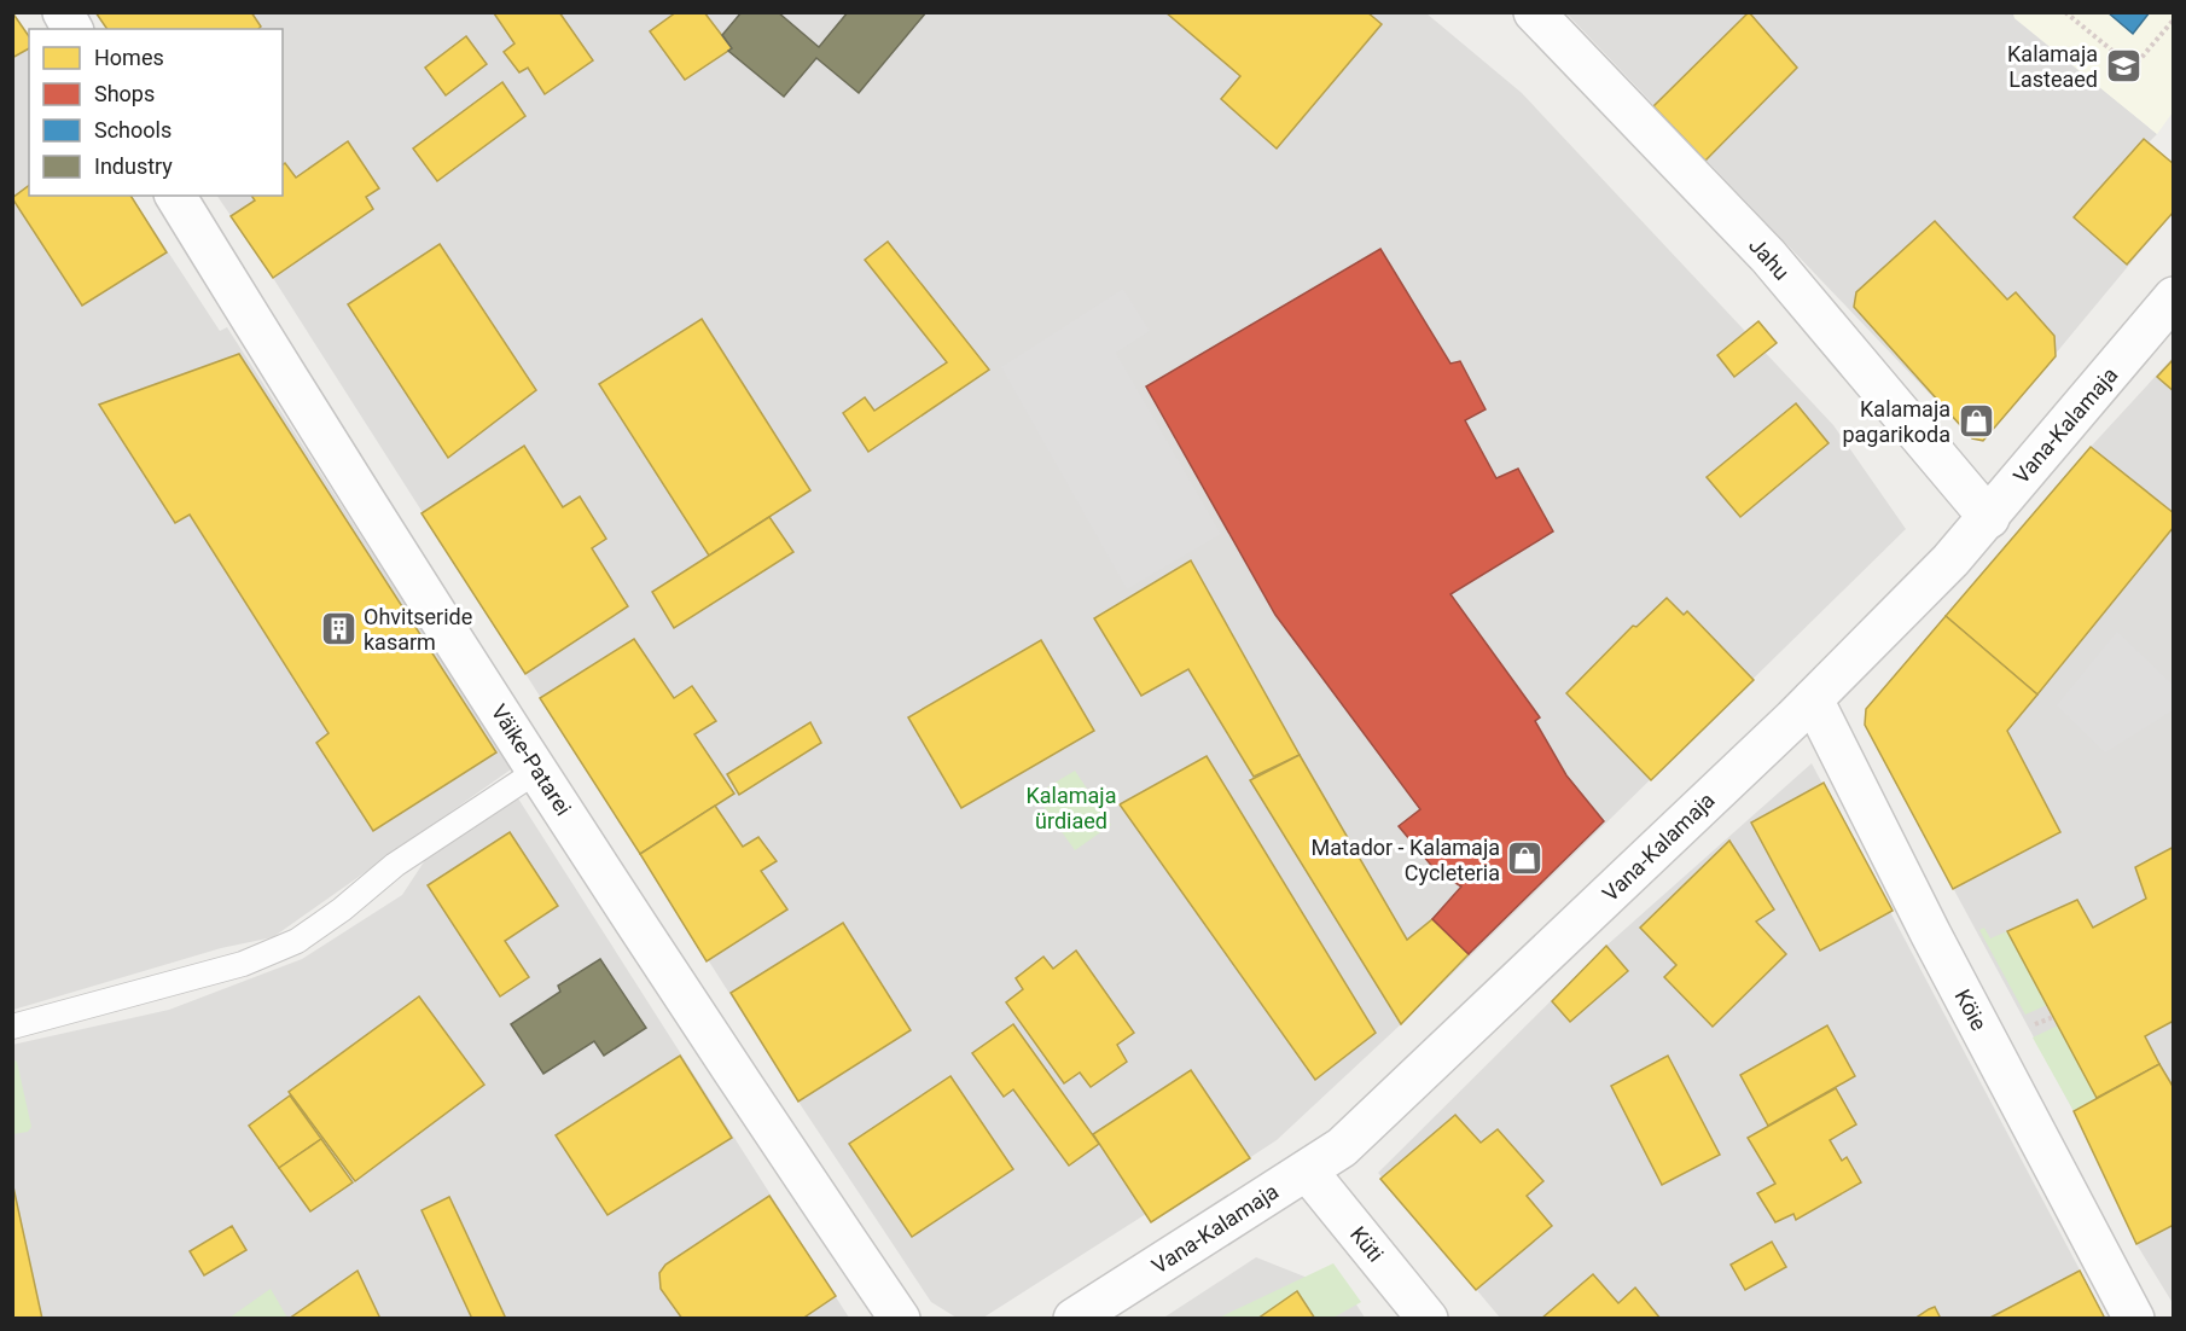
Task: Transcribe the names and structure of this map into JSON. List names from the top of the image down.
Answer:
{
  "streets": {
    "street": [
      "Jahu",
      "Vana-Kalamaja",
      "Väike-Patarei",
      "Köie",
      "Küti"
    ]
  },
  "crossings": [
    ["Jahu", "Vana-Kalamaja"],
    ["Vana-Kalamaja", "Köie"],
    ["Vana-Kalamaja", "Küti"]
  ],
  "parks": ["Kalamaja ürdiaed"],
  "places": {
    "school or university": ["Kalamaja Lasteaed"],
    "shop": ["Kalamaja pagarikoda", "Matador - Kalamaja Cycleteria"],
    "building": ["Ohvitseride kasarm"]
  },
  "legend": [
    "Homes",
    "Shops",
    "Schools",
    "Industry"
  ]
}
